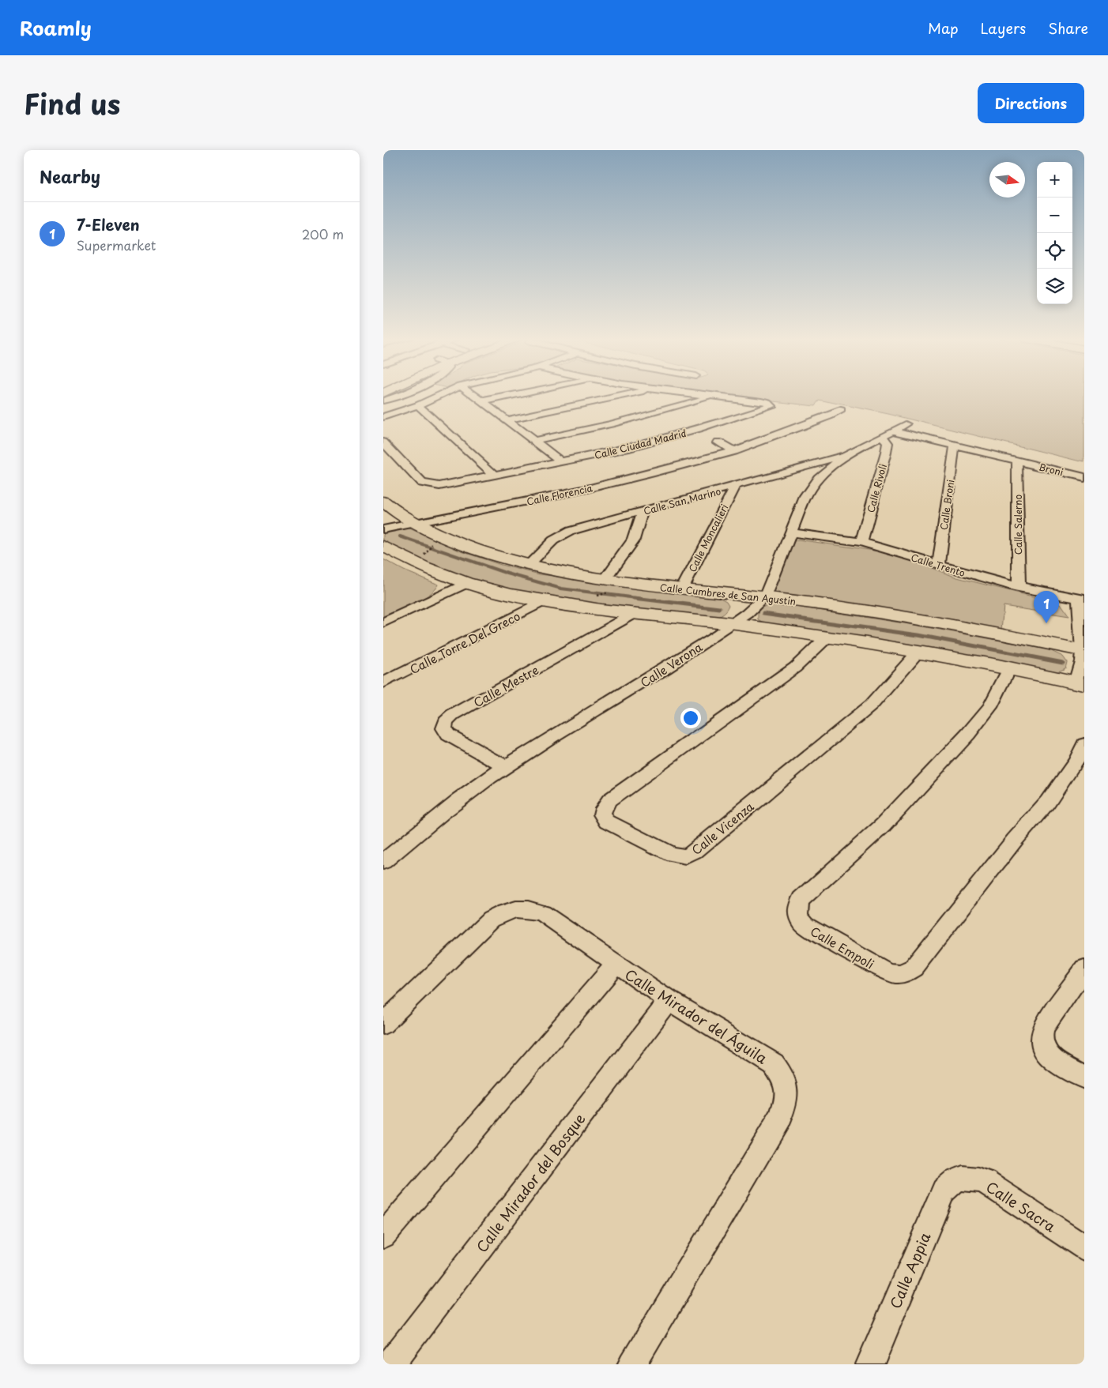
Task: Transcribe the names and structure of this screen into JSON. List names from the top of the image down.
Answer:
{
  "streets": {
    "street": [
      "Calle Ciudad Madrid",
      "Broni",
      "Calle Rivoli",
      "Calle Florencia",
      "Calle San Marino",
      "Calle Broni",
      "Calle Salerno",
      "Calle Moncalieri",
      "Calle Trento",
      "Calle Cumbres de San Agustín",
      "Calle Torre Del Greco",
      "Calle Verona",
      "Calle Mestre",
      "Calle Vicenza",
      "Calle Empoli",
      "Calle Mirador del Águila",
      "Calle Mirador del Bosque",
      "Calle Sacra",
      "Calle Appia"
    ]
  },
  "crossings": [
    ["Broni", "Calle Salerno"],
    ["Calle Rivoli", "Calle Trento"],
    ["Calle Rivoli", "Calle Verona"],
    ["Calle Florencia", "Calle Cumbres de San Agustín"],
    ["Calle San Marino", "Calle Moncalieri"],
    ["Calle San Marino", "Calle Cumbres de San Agustín"],
    ["Calle San Marino", "Calle Verona"],
    ["Calle Broni", "Calle Trento"],
    ["Calle Salerno", "Calle Trento"],
    ["Calle Moncalieri", "Calle Cumbres de San Agustín"],
    ["Calle Trento", "Calle Verona"],
    ["Calle Cumbres de San Agustín", "Calle Verona"],
    ["Calle Verona", "Calle Mestre"],
    ["Calle Mirador del Águila", "Calle Mirador del Bosque"],
    ["Calle Sacra", "Calle Appia"]
  ],
  "north": "right",
  "page": {
    "header": "Roamly",
    "nav": ["Map", "Layers", "Share"],
    "title": "Find us",
    "buttons": "Directions",
    "heading": "Nearby",
    "map_buttons": ["+", "−"],
    "list": [
      {
        "mark": "1",
        "name": "7-Eleven",
        "note": "Supermarket",
        "value": "200 m"
      }
    ],
    "pins": "1"
  }
}
